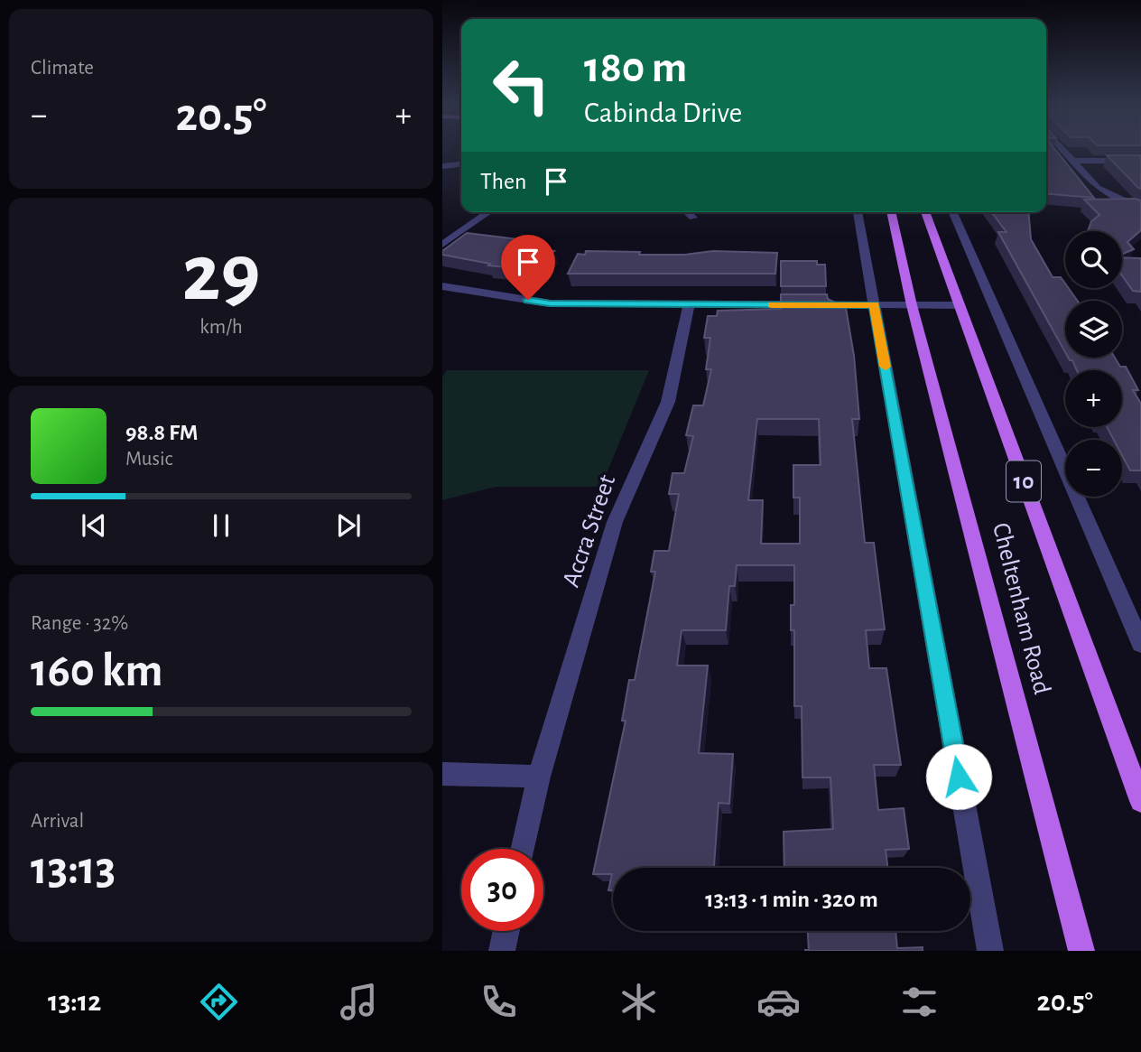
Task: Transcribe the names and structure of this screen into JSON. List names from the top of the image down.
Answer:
{
  "streets": {
    "main road": ["10", "Cheltenham Road"],
    "street": ["Accra Street"]
  },
  "page": {
    "tile": [
      "Climate",
      ["29", "km/h"],
      ["Range · 32%", "160 km"],
      ["Arrival", "13:13"]
    ],
    "turn": ["180 m", "Cabinda Drive"],
    "heat": ["−", "20.5°", "+"],
    "then": "Then",
    "map_buttons": ["+", "−"],
    "song": ["98.8 FM", "Music"],
    "limit": "30",
    "trip": "13:13 · 1 min · 320 m",
    "tabs": ["13:12", "20.5°"]
  }
}
